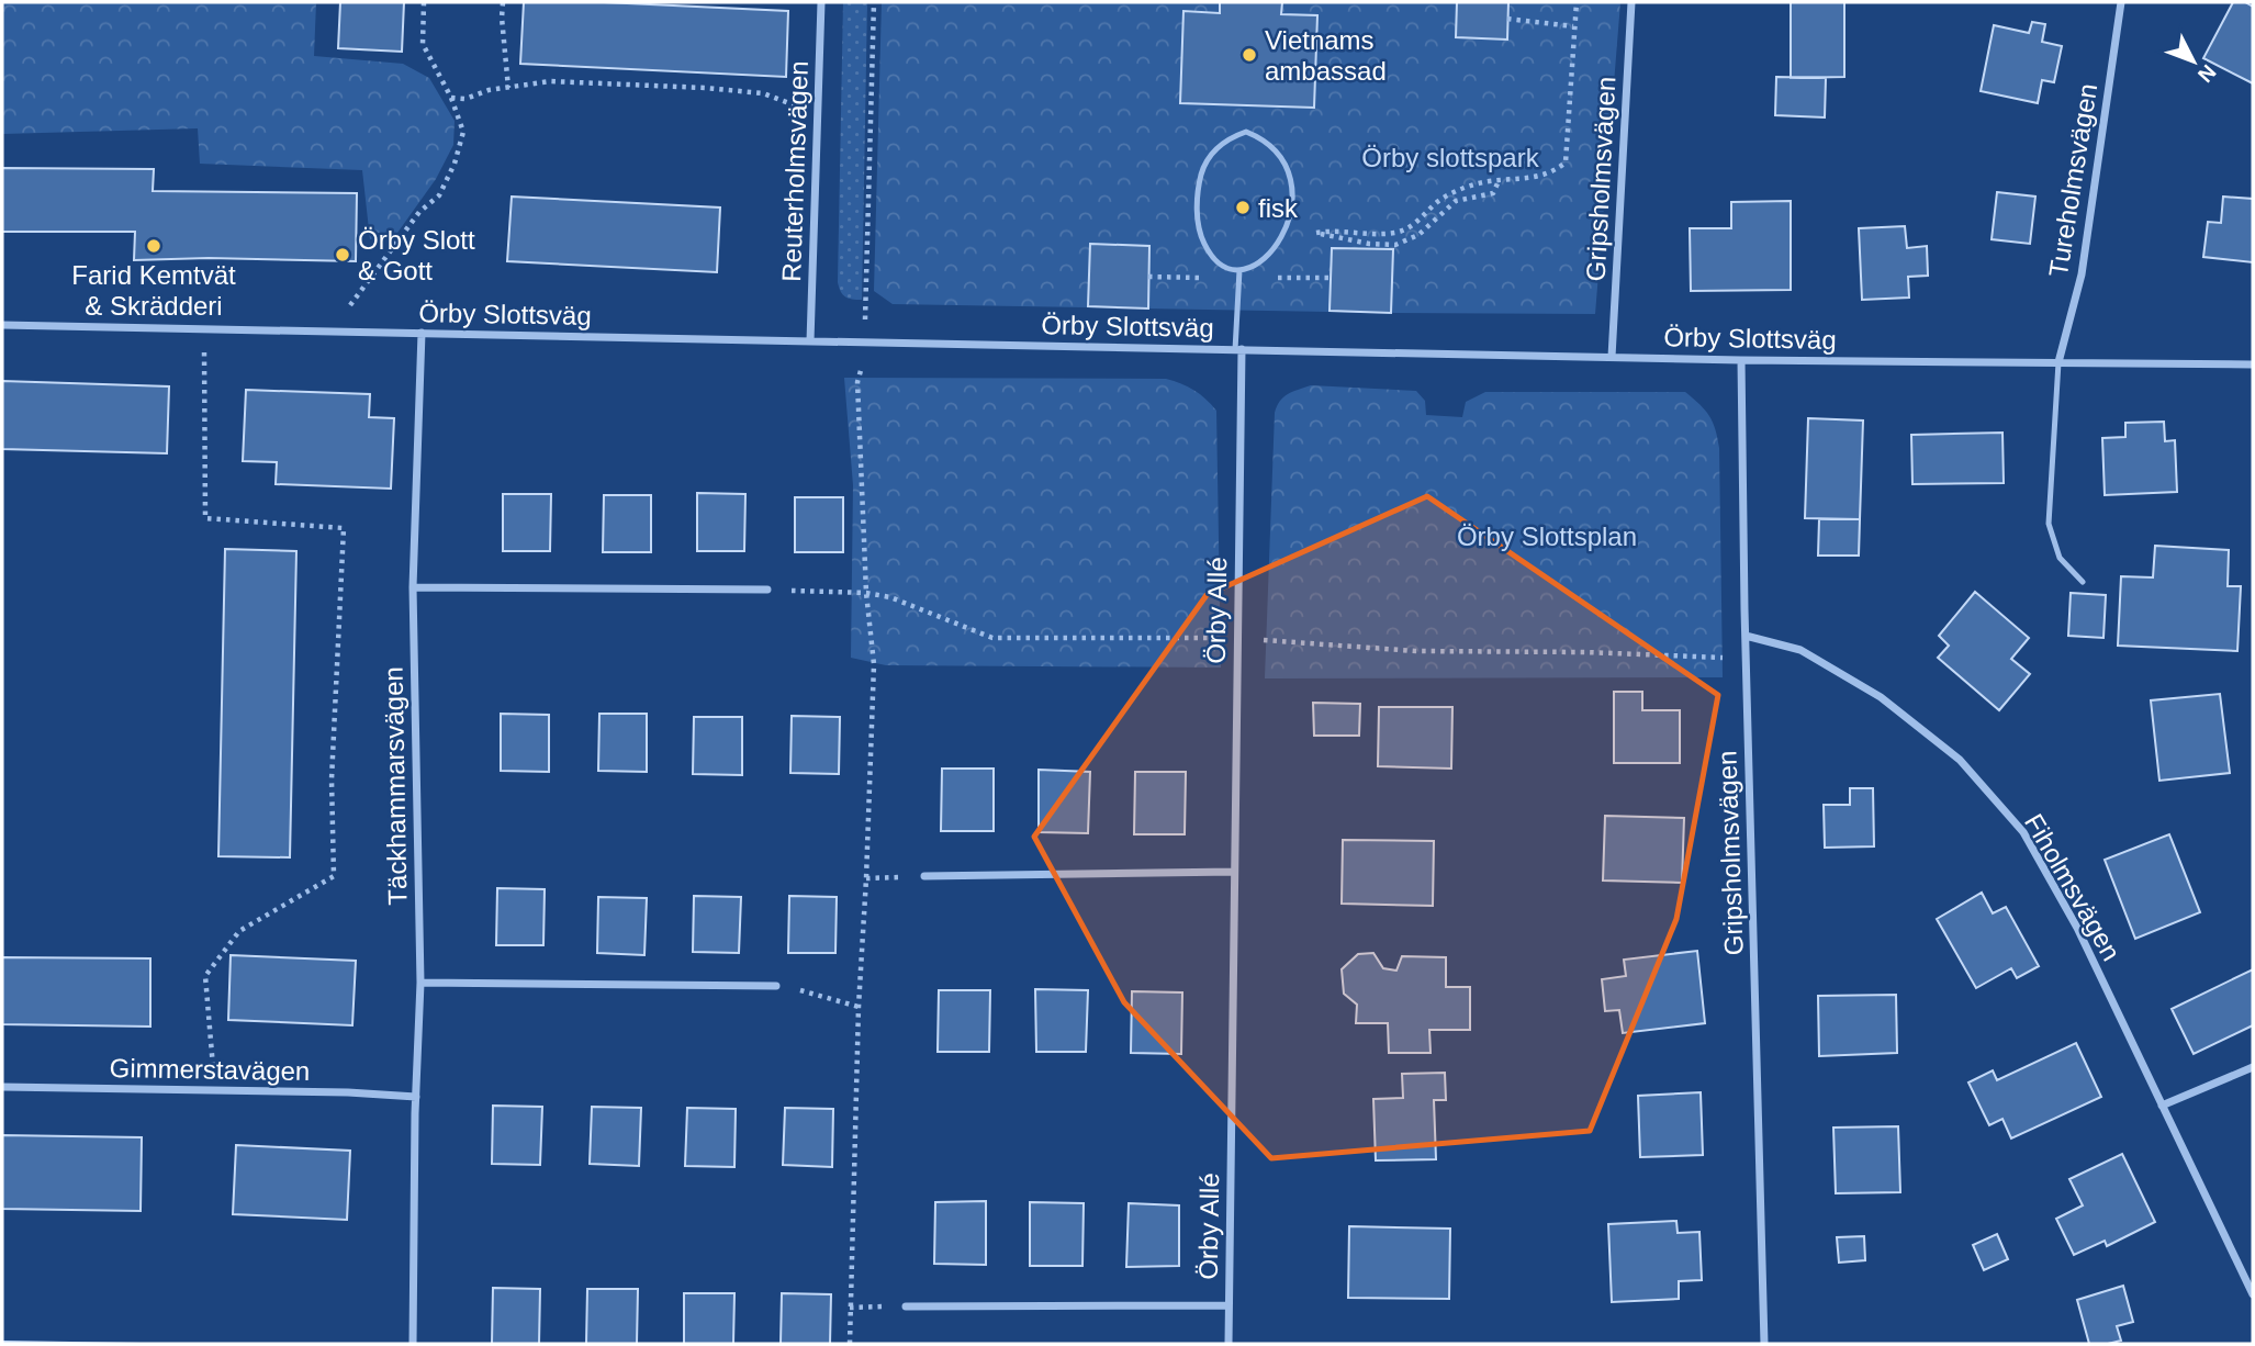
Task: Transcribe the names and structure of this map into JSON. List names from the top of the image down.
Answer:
{
  "streets": {
    "street": [
      "Reuterholmsvägen",
      "Gripsholmsvägen",
      "Tureholmsvägen",
      "Örby Slottsväg",
      "Örby Allé",
      "Täckhammarsvägen",
      "Fiholmsvägen",
      "Gimmerstavägen"
    ]
  },
  "crossings": [
    ["Reuterholmsvägen", "Örby Slottsväg"],
    ["Gripsholmsvägen", "Örby Slottsväg"],
    ["Gripsholmsvägen", "Fiholmsvägen"],
    ["Tureholmsvägen", "Örby Slottsväg"],
    ["Örby Slottsväg", "Örby Allé"],
    ["Örby Slottsväg", "Täckhammarsvägen"],
    ["Täckhammarsvägen", "Gimmerstavägen"]
  ],
  "parks": ["Örby slottspark", "Örby Slottsplan"],
  "places": [
    "Vietnams ambassad",
    "fisk",
    "Farid Kemtvät & Skrädderi",
    "Örby Slott & Gott"
  ],
  "north": "bottom right"
}
